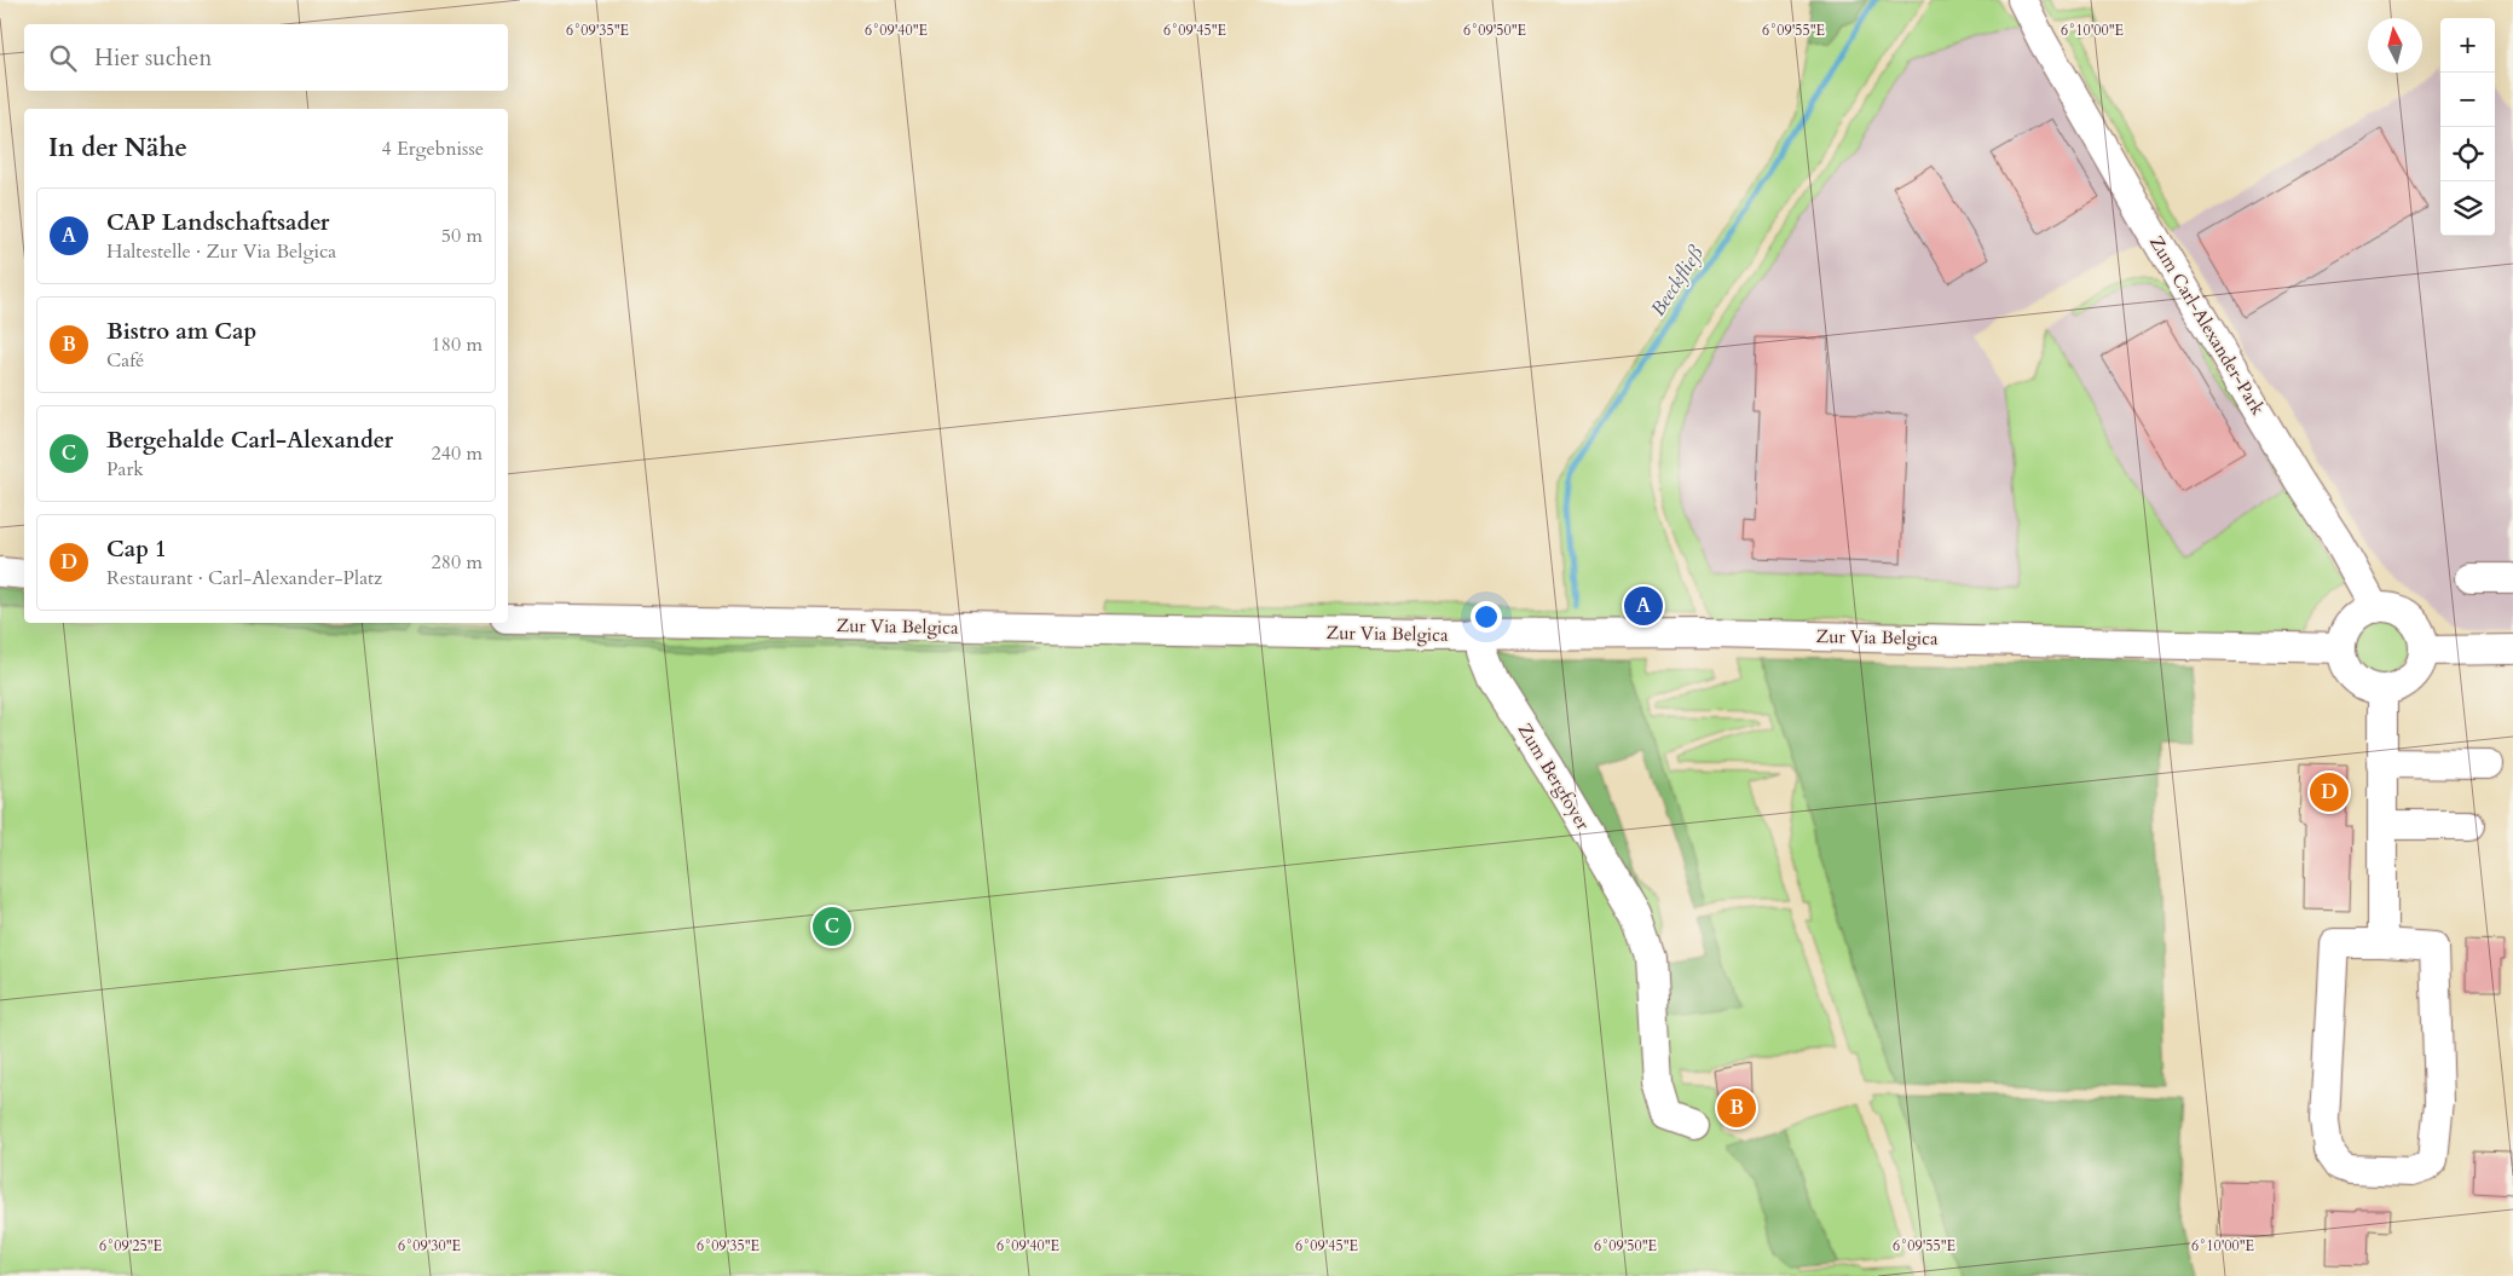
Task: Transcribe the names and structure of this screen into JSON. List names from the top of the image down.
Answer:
{
  "streets": {
    "street": ["Zum Carl-Alexander-Park", "Zur Via Belgica", "Zum Bergfoyer"]
  },
  "crossings": [
    ["Zum Carl-Alexander-Park", "Zur Via Belgica"],
    ["Zur Via Belgica", "Zum Bergfoyer"]
  ],
  "water": ["Beeckfließ"],
  "north": "top",
  "page": {
    "map_buttons": ["+", "−"],
    "search": "Hier suchen",
    "heading": ["In der Nähe", "4 Ergebnisse"],
    "list": [
      {
        "mark": "A",
        "name": "CAP Landschaftsader",
        "note": "Haltestelle · Zur Via Belgica",
        "value": "50 m"
      },
      {
        "mark": "B",
        "name": "Bistro am Cap",
        "note": "Café",
        "value": "180 m"
      },
      {
        "mark": "C",
        "name": "Bergehalde Carl-Alexander",
        "note": "Park",
        "value": "240 m"
      },
      {
        "mark": "D",
        "name": "Cap 1",
        "note": "Restaurant · Carl-Alexander-Platz",
        "value": "280 m"
      }
    ],
    "pins": [
      "A",
      "D",
      "C",
      "B"
    ]
  },
  "coordinates": [
    "6°09'35\"E",
    "6°09'40\"E",
    "6°09'45\"E",
    "6°09'50\"E",
    "6°09'55\"E",
    "6°10'00\"E",
    "6°09'25\"E",
    "6°09'30\"E"
  ]
}
